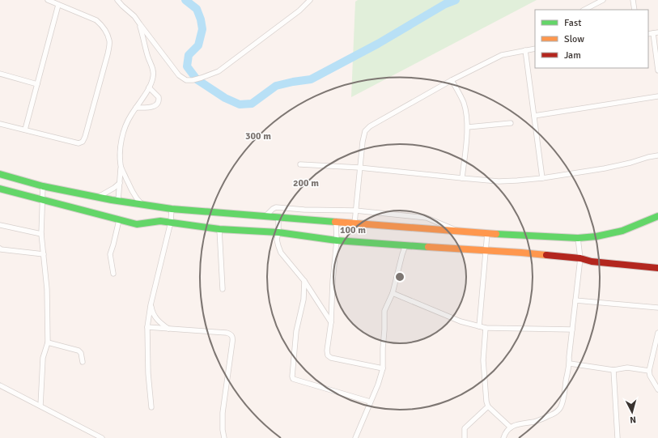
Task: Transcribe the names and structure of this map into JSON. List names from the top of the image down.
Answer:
{
  "legend": ["Fast", "Slow", "Jam"],
  "north": "bottom",
  "rings": ["300 m", "200 m", "100 m"]
}
